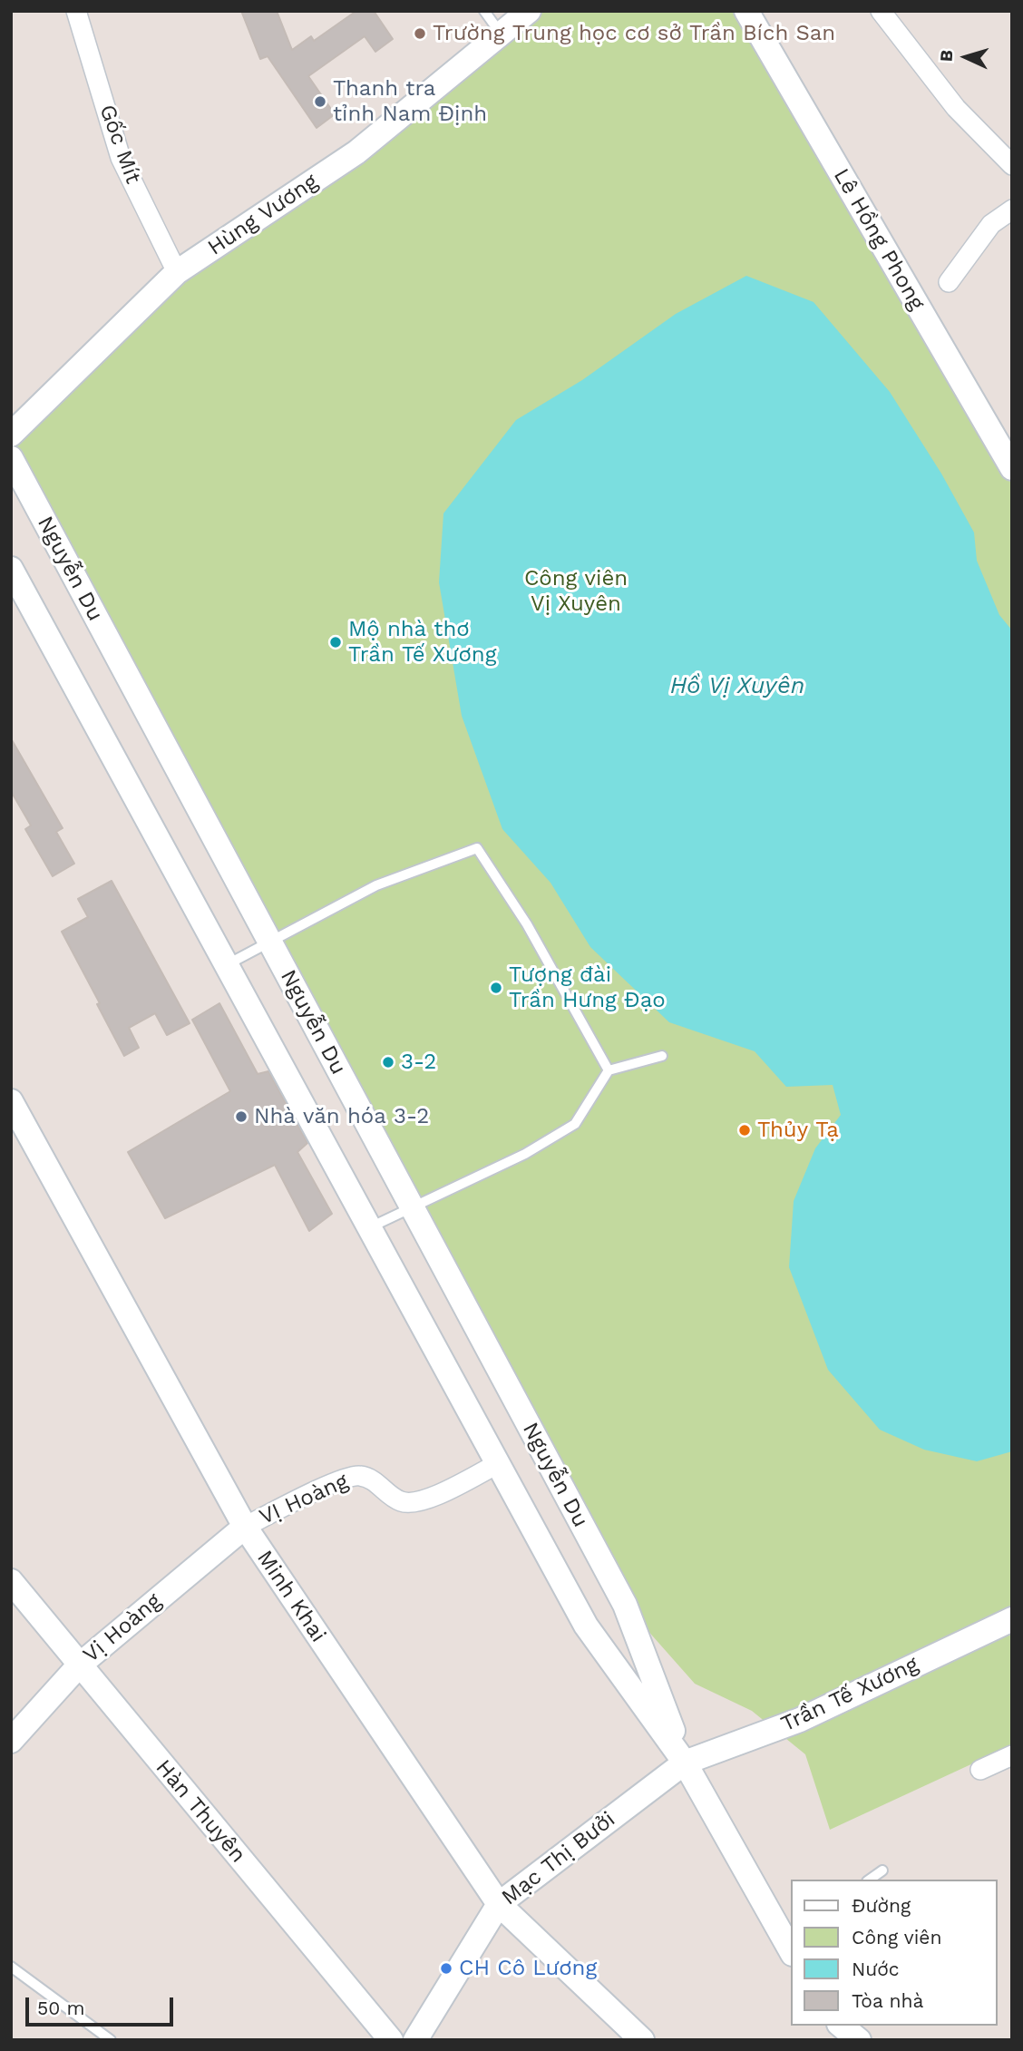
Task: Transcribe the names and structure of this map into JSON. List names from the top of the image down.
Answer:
{
  "streets": {
    "street": [
      "Gốc Mít",
      "Hùng Vương",
      "Lê Hồng Phong",
      "Nguyễn Du",
      "VỊ Hoàng",
      "Minh Khai",
      "Vị Hoàng",
      "Trần Tế Xương",
      "Hàn Thuyên",
      "Mạc Thị Bưởi"
    ]
  },
  "crossings": [
    ["Gốc Mít", "Hùng Vương"],
    ["Nguyễn Du", "VỊ Hoàng"],
    ["Nguyễn Du", "Trần Tế Xương"],
    ["Nguyễn Du", "Mạc Thị Bưởi"],
    ["VỊ Hoàng", "Minh Khai"],
    ["VỊ Hoàng", "Vị Hoàng"],
    ["Minh Khai", "Vị Hoàng"],
    ["Minh Khai", "Mạc Thị Bưởi"],
    ["Vị Hoàng", "Hàn Thuyên"],
    ["Trần Tế Xương", "Mạc Thị Bưởi"]
  ],
  "water": ["Hồ Vị Xuyên"],
  "parks": ["Công viên Vị Xuyên"],
  "places": [
    "Trường Trung học cơ sở Trần Bích San",
    "Thanh tra tỉnh Nam Định",
    "Mộ nhà thơ Trần Tế Xương",
    "Tượng đài Trần Hưng Đạo",
    "3-2",
    "Nhà văn hóa 3-2",
    "Thủy Tạ",
    "CH Cô Lương"
  ],
  "legend": [
    "Đường",
    "Công viên",
    "Nước",
    "Tòa nhà"
  ],
  "scale_bar": "50 m",
  "north": "left"
}
